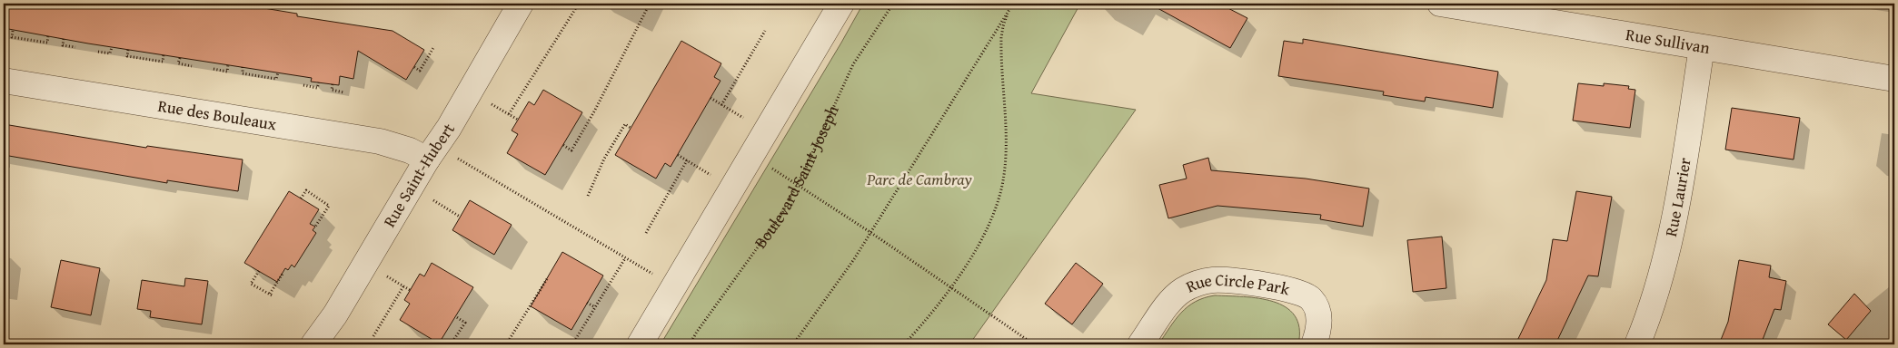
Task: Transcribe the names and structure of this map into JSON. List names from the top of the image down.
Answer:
{
  "streets": {
    "street": [
      "Rue Sullivan",
      "Rue des Bouleaux",
      "Rue Saint-Hubert",
      "Rue Laurier",
      "Rue Circle Park"
    ],
    "path": ["Boulevard Saint-Joseph"]
  },
  "crossings": [
    ["Rue Sullivan", "Rue Laurier"],
    ["Rue des Bouleaux", "Rue Saint-Hubert"]
  ],
  "parks": ["Parc de Cambray"]
}
